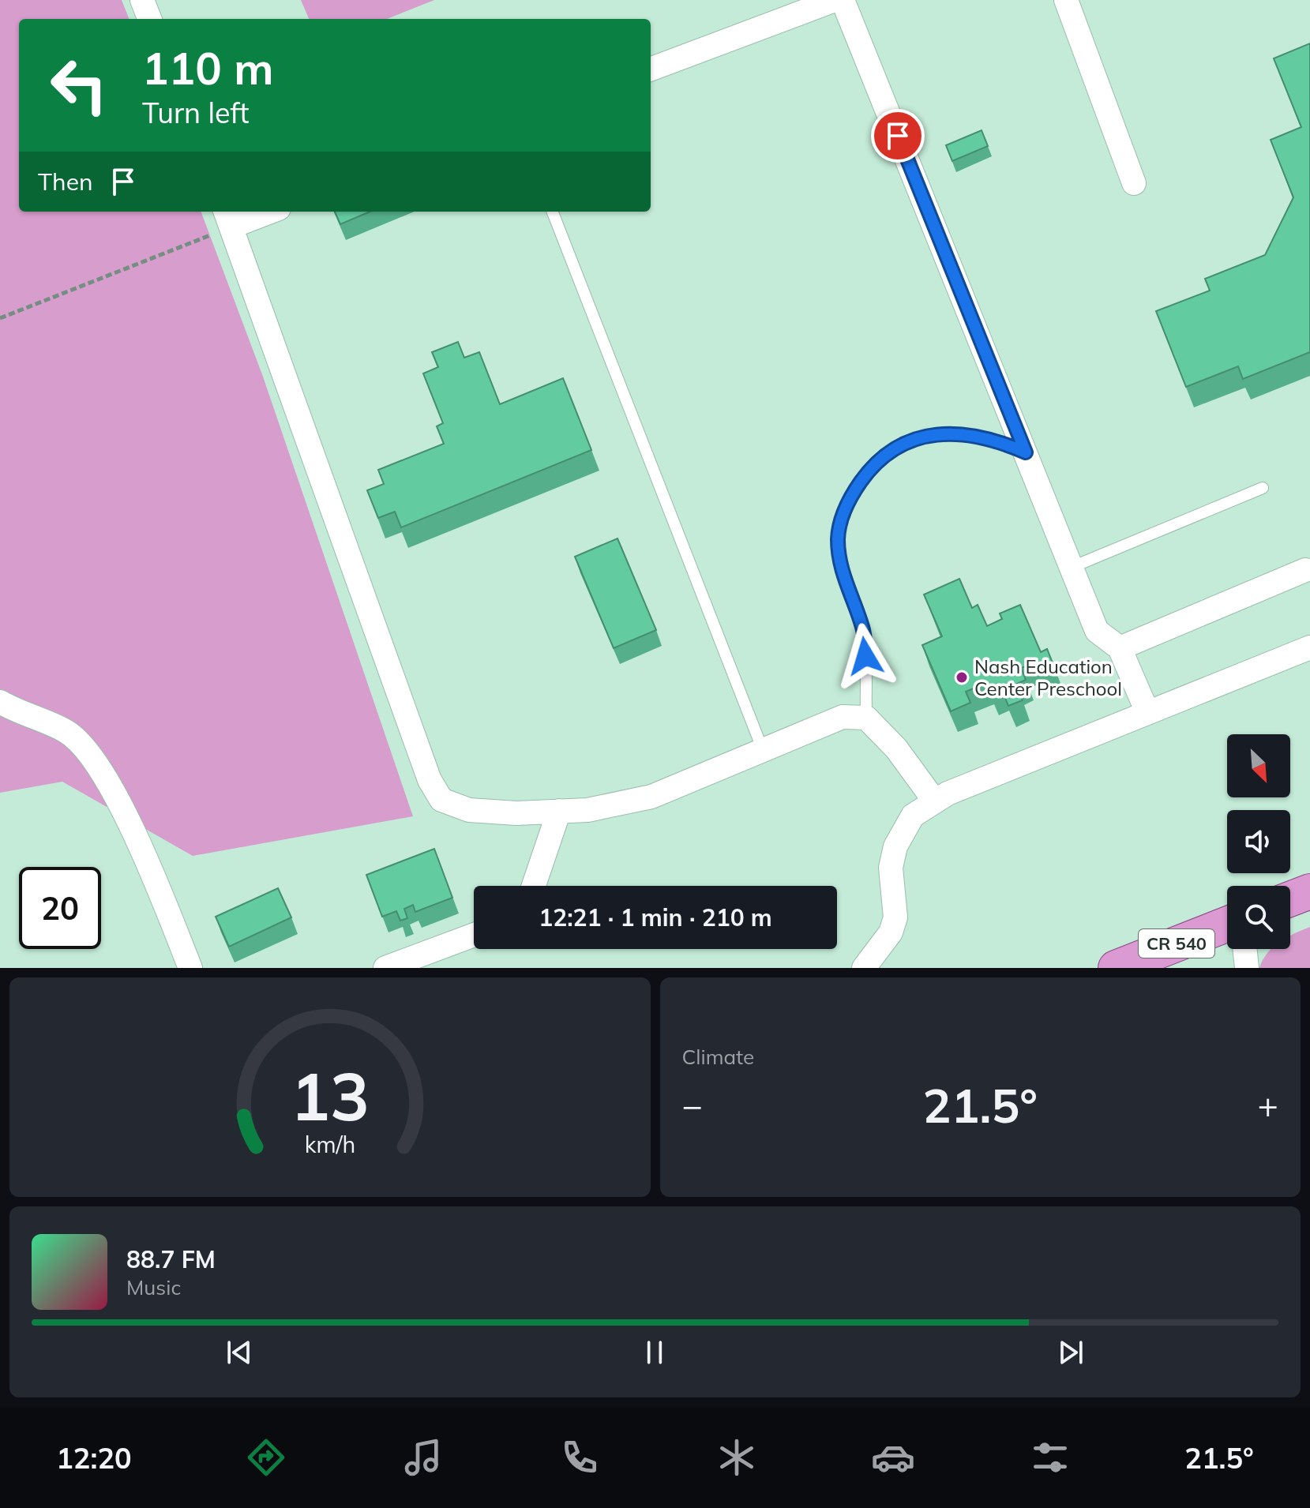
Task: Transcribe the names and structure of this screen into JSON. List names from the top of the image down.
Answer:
{
  "streets": {
    "main road": ["CR 540"]
  },
  "places": ["Nash Education Center Preschool"],
  "north": "bottom right",
  "page": {
    "turn": ["110 m", "Turn left"],
    "then": "Then",
    "limit": "20",
    "trip": "12:21 · 1 min · 210 m",
    "tile": "Climate",
    "heat": ["−", "21.5°", "+"],
    "song": ["88.7 FM", "Music"],
    "tabs": ["12:20", "21.5°"],
    "gauge": ["13", "km/h"]
  }
}
